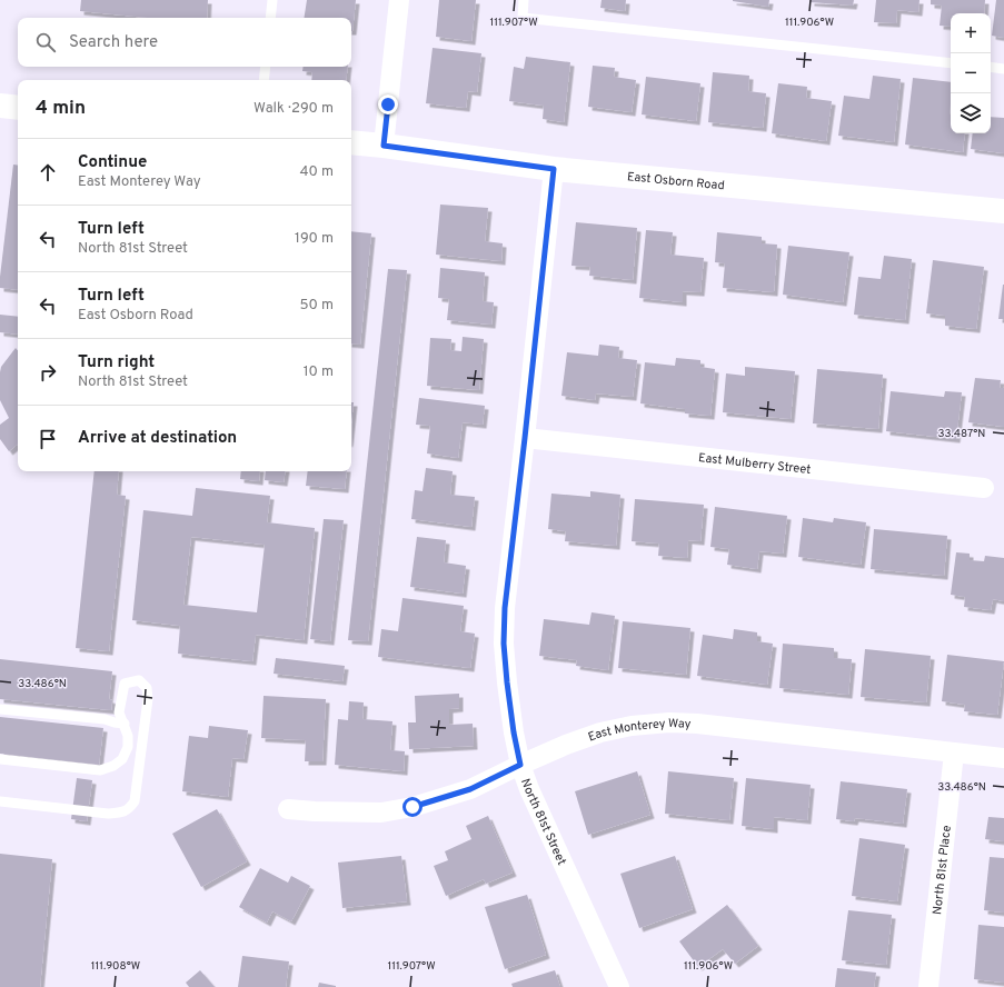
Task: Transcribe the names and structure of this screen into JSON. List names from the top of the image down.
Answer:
{
  "streets": {
    "street": [
      "East Osborn Road",
      "East Mulberry Street",
      "East Monterey Way",
      "North 81st Street",
      "North 81st Place"
    ]
  },
  "crossings": [
    ["East Osborn Road", "North 81st Street"],
    ["East Mulberry Street", "North 81st Street"],
    ["East Monterey Way", "North 81st Street"],
    ["East Monterey Way", "North 81st Place"]
  ],
  "page": {
    "map_buttons": ["+", "−"],
    "search": "Search here",
    "heading": ["4 min", "Walk · 290 m"],
    "list": [
      ["Continue", "East Monterey Way", "40 m"],
      ["Turn left", "North 81st Street", "190 m"],
      ["Turn left", "East Osborn Road", "50 m"],
      ["Turn right", "North 81st Street", "10 m"],
      "Arrive at destination"
    ]
  },
  "coordinates": [
    "111.907°W",
    "111.906°W",
    "33.487°N",
    "33.486°N",
    "111.908°W"
  ]
}
